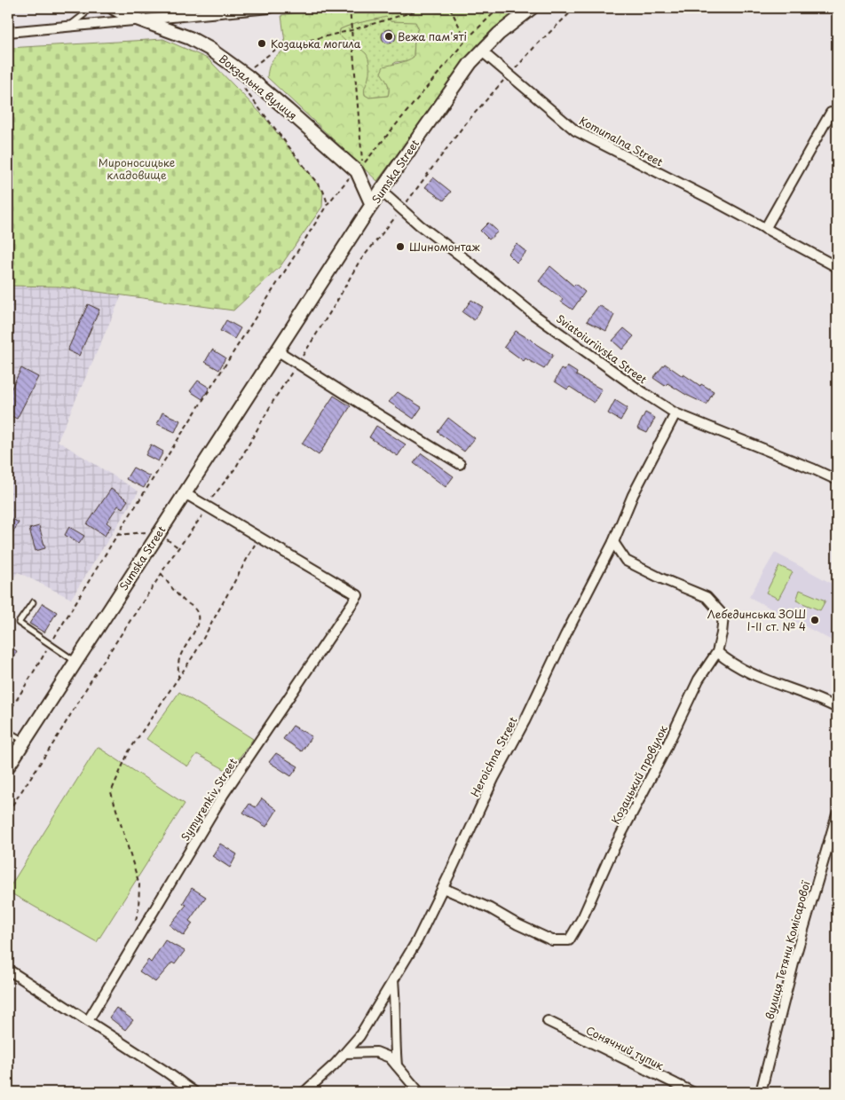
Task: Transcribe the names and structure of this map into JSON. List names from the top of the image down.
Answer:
{
  "streets": {
    "main road": ["Вокзальна вулиця", "Sumska Street"],
    "street": [
      "Komunalna Street",
      "Sviatoiuriivska Street",
      "Heroichna Street",
      "Козацький провулок",
      "Symyrenkiv Street",
      "вулиця Тетяни Комісарової",
      "Сонячний тупик"
    ]
  },
  "crossings": [
    ["Вокзальна вулиця", "Sumska Street"],
    ["Komunalna Street", "Sumska Street"],
    ["Sumska Street", "Sviatoiuriivska Street"],
    ["Sviatoiuriivska Street", "Heroichna Street"],
    ["Heroichna Street", "Козацький провулок"]
  ],
  "parks": ["Мироносицьке кладовище"],
  "places": [
    "Вежа пам'яті",
    "Козацька могила",
    "Шиномонтаж",
    "Лебединська ЗОШ І-ІІ ст. № 4"
  ]
}
